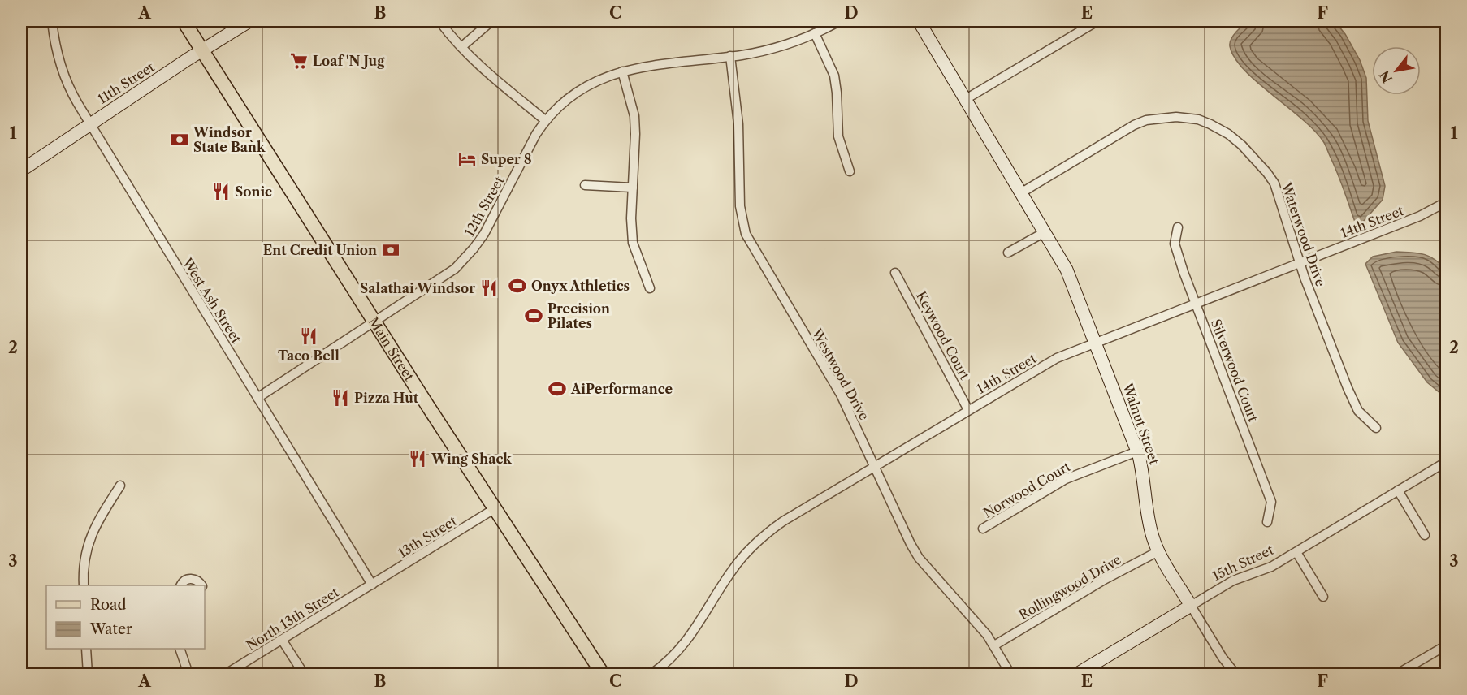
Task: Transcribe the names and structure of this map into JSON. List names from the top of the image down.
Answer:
{
  "streets": {
    "main road": ["Main Street"],
    "street": [
      "11th Street",
      "12th Street",
      "14th Street",
      "Waterwood Drive",
      "West Ash Street",
      "Keywood Court",
      "Silverwood Court",
      "Westwood Drive",
      "Walnut Street",
      "Norwood Court",
      "13th Street",
      "15th Street",
      "Rollingwood Drive",
      "North 13th Street"
    ]
  },
  "crossings": [
    ["11th Street", "West Ash Street"],
    ["11th Street", "Main Street"],
    ["12th Street", "West Ash Street"],
    ["12th Street", "Main Street"],
    ["12th Street", "Westwood Drive"],
    ["14th Street", "Waterwood Drive"],
    ["14th Street", "Keywood Court"],
    ["14th Street", "Silverwood Court"],
    ["14th Street", "Westwood Drive"],
    ["14th Street", "Walnut Street"],
    ["Waterwood Drive", "Walnut Street"],
    ["West Ash Street", "13th Street"],
    ["West Ash Street", "North 13th Street"],
    ["Main Street", "13th Street"],
    ["Westwood Drive", "Rollingwood Drive"],
    ["Walnut Street", "Norwood Court"],
    ["Walnut Street", "15th Street"],
    ["Walnut Street", "Rollingwood Drive"],
    ["13th Street", "North 13th Street"]
  ],
  "places": {
    "supermarket": ["Loaf 'N Jug"],
    "bank": ["Windsor State Bank", "Ent Credit Union"],
    "hotel": ["Super 8"],
    "restaurant": [
      "Sonic",
      "Salathai Windsor",
      "Taco Bell",
      "Pizza Hut",
      "Wing Shack"
    ],
    "sports": ["Onyx Athletics", "Precision Pilates", "AiPerformance"]
  },
  "legend": ["Road", "Water"],
  "north": "bottom left",
  "grid": {
    "columns": [
      "A",
      "B",
      "C",
      "D",
      "E",
      "F"
    ],
    "rows": ["1", "2", "3"]
  }
}
